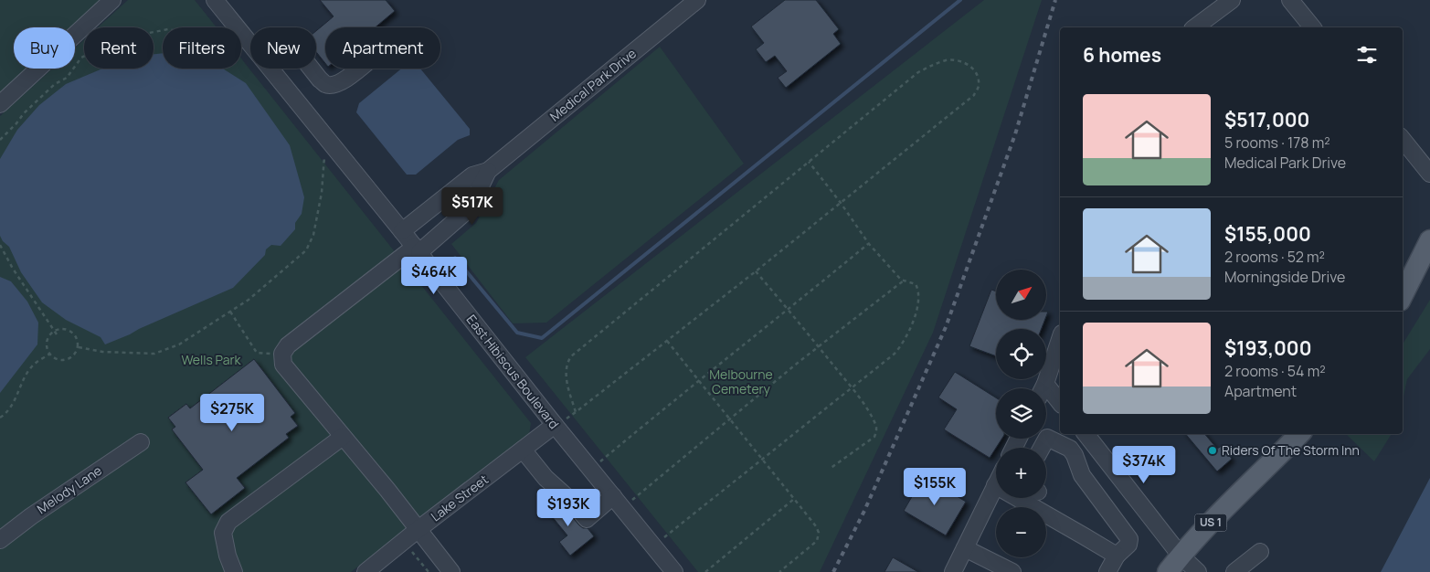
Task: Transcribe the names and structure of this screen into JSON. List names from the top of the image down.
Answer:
{
  "streets": {
    "main road": ["US 1"],
    "street": [
      "Medical Park Drive",
      "East Hibiscus Boulevard",
      "Melody Lane",
      "Lake Street"
    ]
  },
  "crossings": [
    ["Medical Park Drive", "East Hibiscus Boulevard"],
    ["East Hibiscus Boulevard", "Lake Street"]
  ],
  "parks": ["Wells Park", "Melbourne Cemetery"],
  "places": ["Riders Of The Storm Inn"],
  "north": "top right",
  "page": {
    "chip": [
      "Buy",
      "Rent",
      "Filters",
      "New",
      "Apartment"
    ],
    "heading": "6 homes",
    "list": [
      {
        "name": "$517,000",
        "note": "5 rooms · 178 m² · Medical Park Drive"
      },
      {
        "name": "$155,000",
        "note": "2 rooms · 52 m² · Morningside Drive"
      },
      {
        "name": "$193,000",
        "note": "2 rooms · 54 m² · Apartment"
      }
    ],
    "price": [
      "$517K",
      "$464K",
      "$275K",
      "$374K",
      "$155K",
      "$193K"
    ],
    "map_buttons": ["+", "−"]
  }
}
